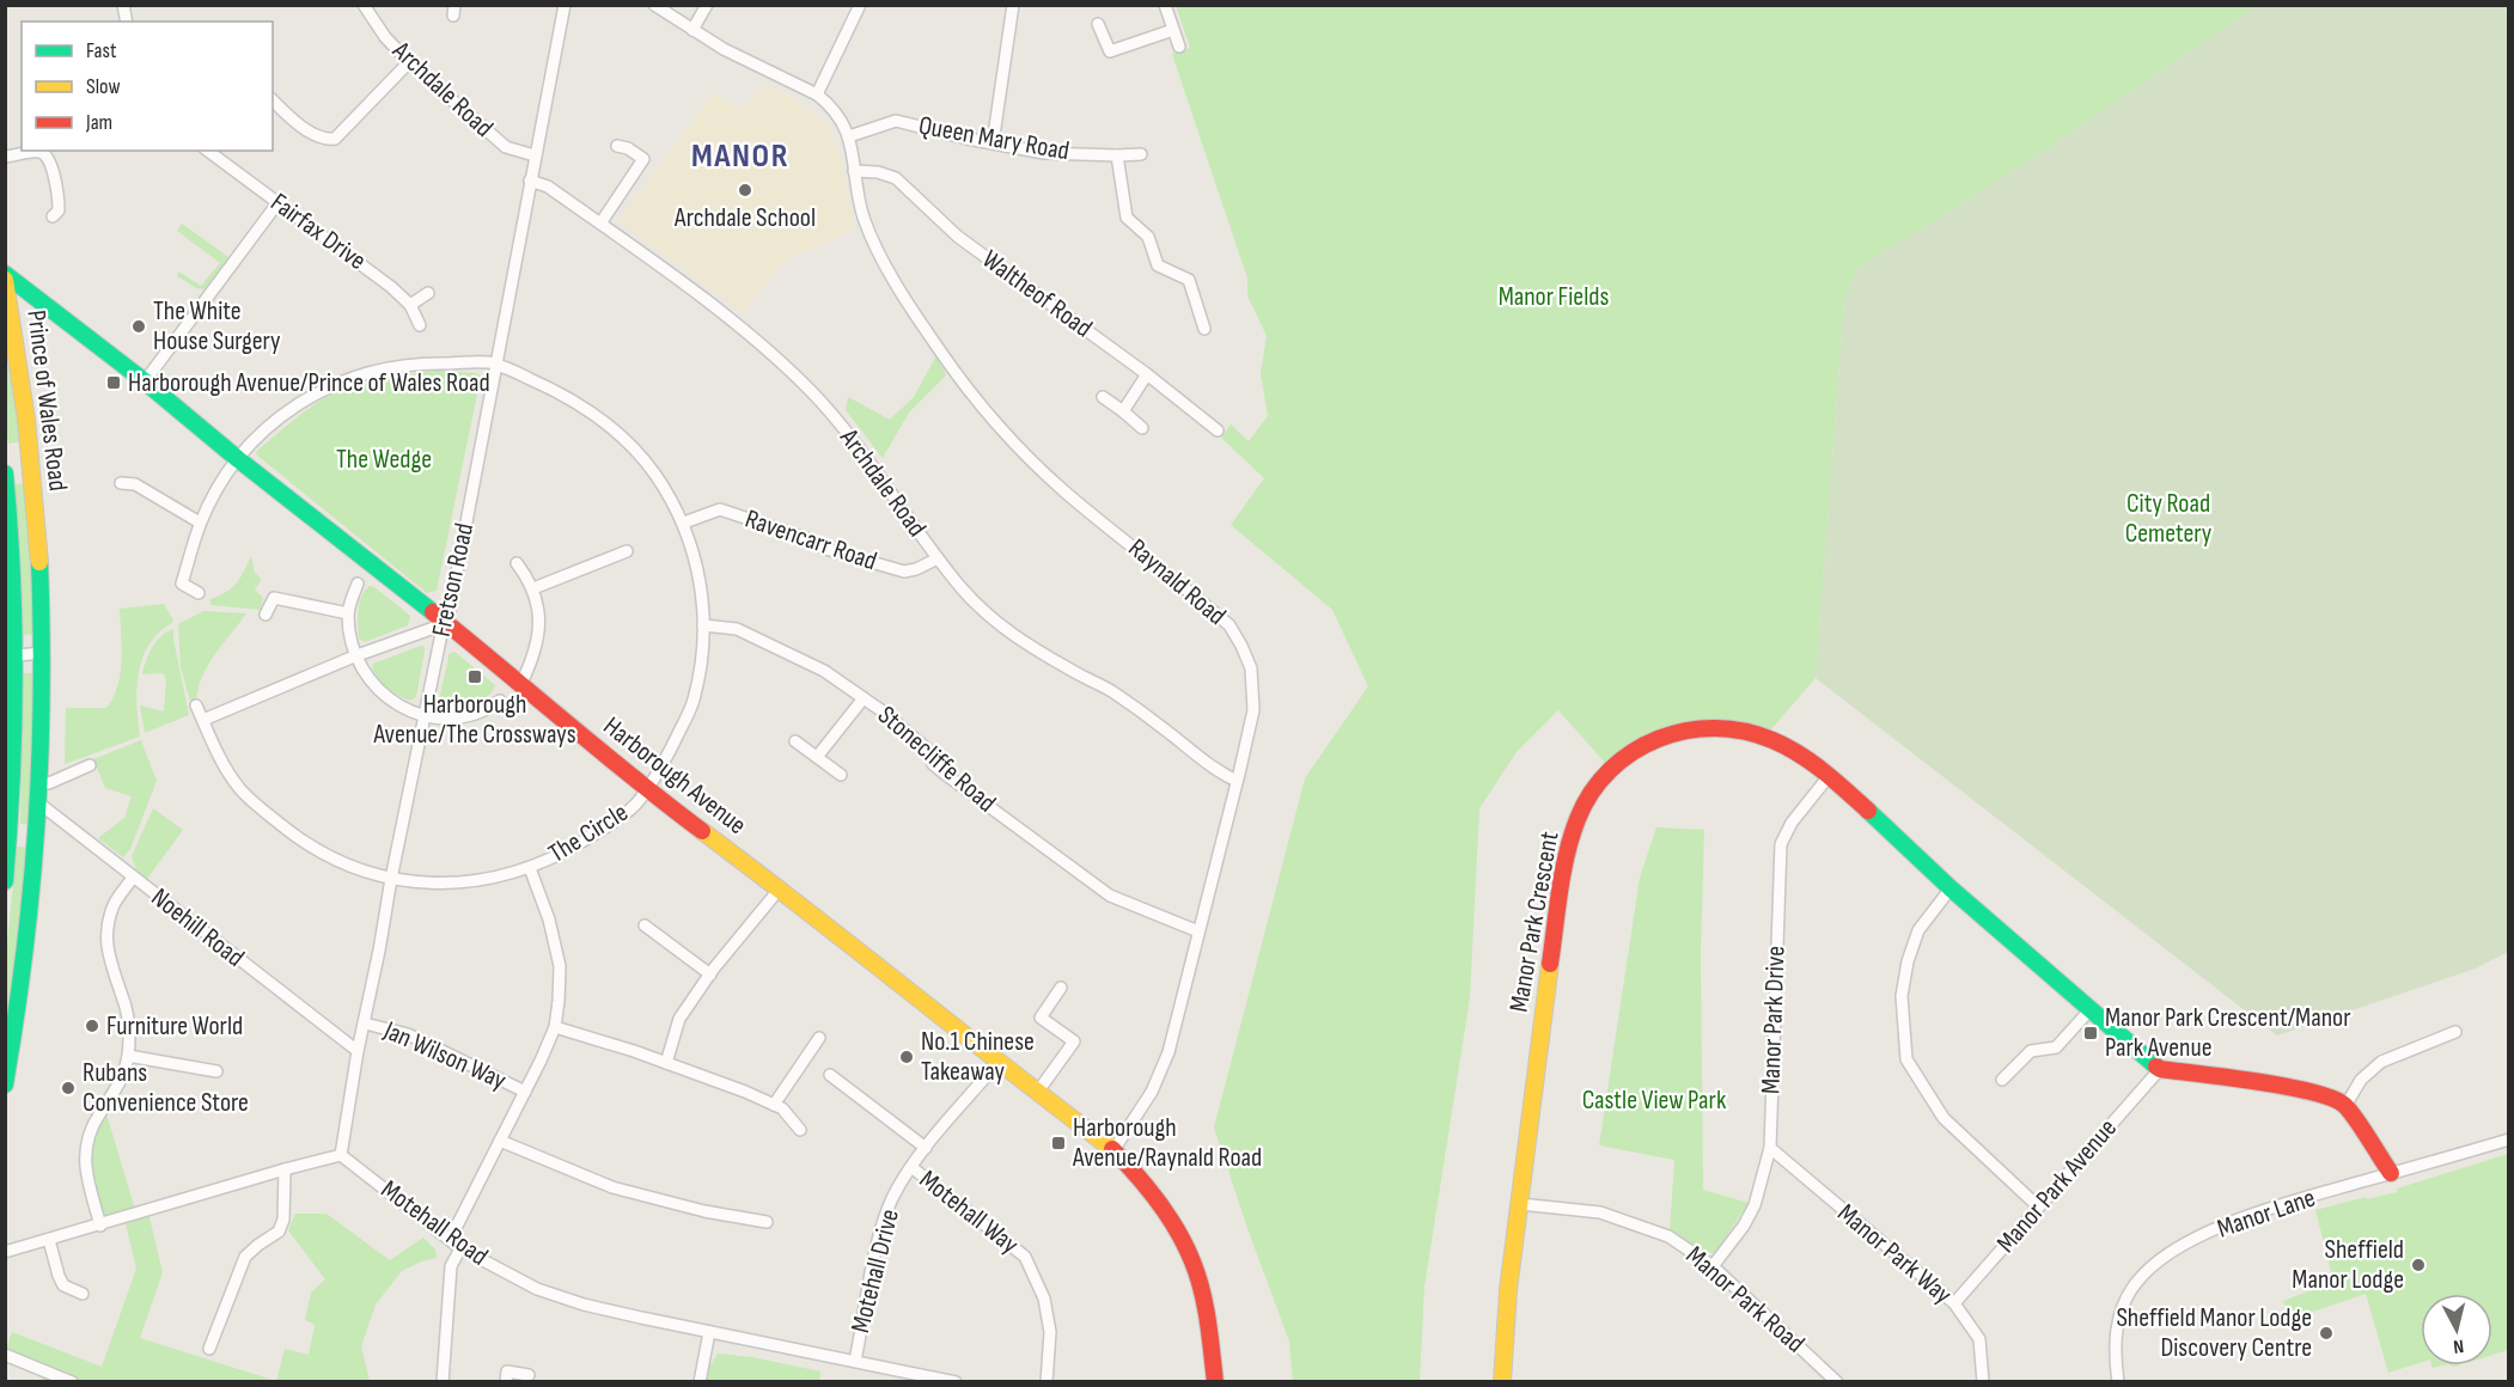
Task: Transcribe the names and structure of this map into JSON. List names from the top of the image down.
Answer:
{
  "streets": {
    "main road": ["Prince of Wales Road", "Harborough Avenue", "Manor Park Crescent"],
    "street": [
      "Archdale Road",
      "Queen Mary Road",
      "Fairfax Drive",
      "Waltheof Road",
      "Ravencarr Road",
      "Fretson Road",
      "Raynald Road",
      "Stonecliffe Road",
      "The Circle",
      "Noehill Road",
      "Manor Park Drive",
      "Jan Wilson Way",
      "Manor Park Avenue",
      "Motehall Way",
      "Manor Lane",
      "Motehall Road",
      "Manor Park Way",
      "Motehall Drive",
      "Manor Park Road"
    ]
  },
  "crossings": [
    ["Archdale Road", "Ravencarr Road"],
    ["Archdale Road", "Fretson Road"],
    ["Archdale Road", "Raynald Road"],
    ["Queen Mary Road", "Raynald Road"],
    ["Waltheof Road", "Raynald Road"],
    ["Prince of Wales Road", "Noehill Road"],
    ["Ravencarr Road", "The Circle"],
    ["Fretson Road", "Harborough Avenue"],
    ["Fretson Road", "The Circle"],
    ["Fretson Road", "Noehill Road"],
    ["Fretson Road", "Jan Wilson Way"],
    ["Fretson Road", "Motehall Road"],
    ["Raynald Road", "Stonecliffe Road"],
    ["Raynald Road", "Harborough Avenue"],
    ["Stonecliffe Road", "The Circle"],
    ["Harborough Avenue", "The Circle"],
    ["Harborough Avenue", "Motehall Drive"],
    ["Manor Park Crescent", "Manor Park Drive"],
    ["Manor Park Crescent", "Manor Park Avenue"],
    ["Manor Park Crescent", "Manor Park Road"],
    ["Manor Park Drive", "Manor Park Way"],
    ["Manor Park Drive", "Manor Park Road"],
    ["Manor Park Avenue", "Manor Park Way"],
    ["Motehall Way", "Motehall Drive"],
    ["Motehall Road", "Motehall Drive"]
  ],
  "districts": ["MANOR"],
  "parks": [
    "Manor Fields",
    "The Wedge",
    "City Road Cemetery",
    "Castle View Park"
  ],
  "places": {
    "other": [
      "Archdale School",
      "The White House Surgery",
      "Furniture World",
      "No.1 Chinese Takeaway",
      "Rubans Convenience Store",
      "Sheffield Manor Lodge",
      "Sheffield Manor Lodge Discovery Centre"
    ],
    "transit": [
      "Harborough Avenue/Prince of Wales Road",
      "Harborough Avenue/The Crossways",
      "Manor Park Crescent/Manor Park Avenue",
      "Harborough Avenue/Raynald Road"
    ]
  },
  "legend": ["Fast", "Slow", "Jam"],
  "north": "bottom"
}
